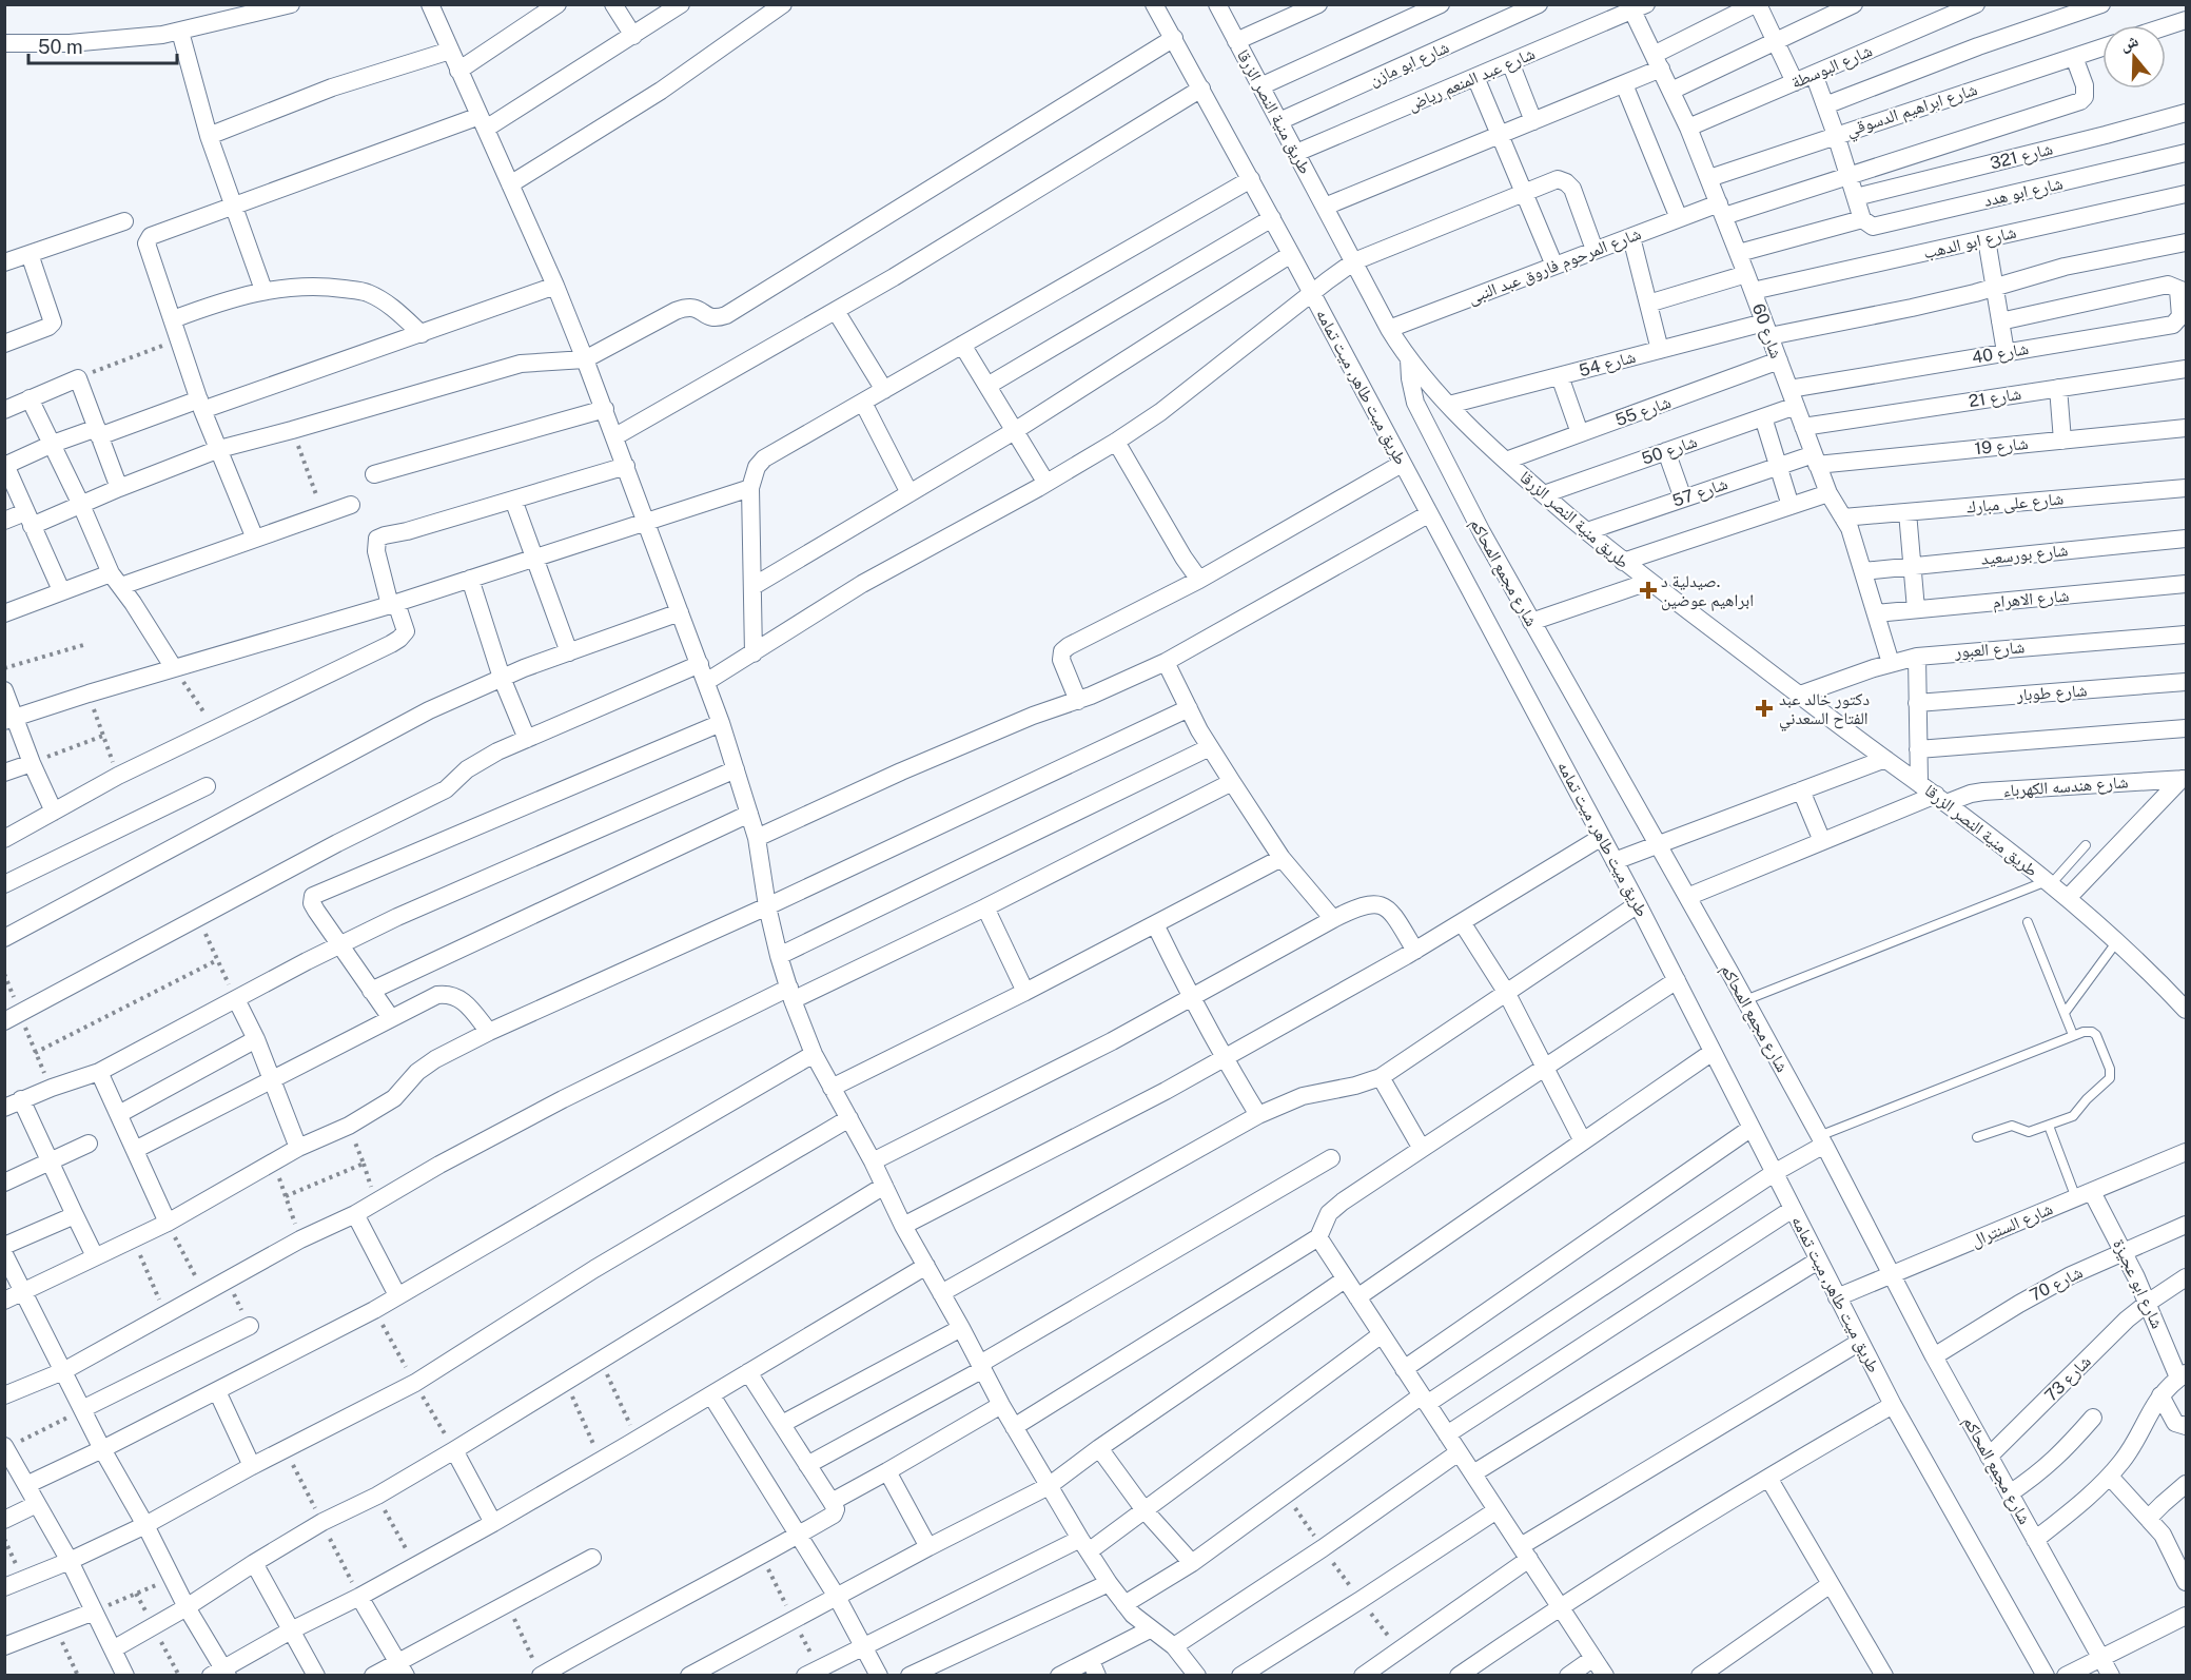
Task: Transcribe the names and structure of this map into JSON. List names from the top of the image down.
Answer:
{
  "streets": {
    "street": [
      "شارع ابو مازن",
      "شارع البوسطة",
      "شارع عبد المنعم رياض",
      "شارع ابراهيم الدسوقي",
      "طريق منية النصر الزرقا",
      "شارع 321",
      "شارع ابو هدد",
      "شارع ابو الدهب",
      "شارع المرحوم فاروق عبد النبى",
      "شارع 60",
      "شارع 40",
      "شارع 54",
      "طريق ميت طاهر, ميت تمامه",
      "شارع 21",
      "شارع 55",
      "شارع 19",
      "شارع 50",
      "شارع 57",
      "شارع على مبارك",
      "شارع بورسعيد",
      "شارع مجمع المحاكم",
      "شارع الاهرام",
      "شارع العبور",
      "شارع طوبار",
      "شارع هندسه الكهرباء",
      "شارع السنترال",
      "شارع 70",
      "شارع ابو عجيزة",
      "شارع 73"
    ]
  },
  "crossings": [
    ["شارع ابو مازن", "طريق منية النصر الزرقا"],
    ["شارع البوسطة", "شارع 60"],
    ["شارع عبد المنعم رياض", "طريق منية النصر الزرقا"],
    ["شارع عبد المنعم رياض", "شارع 60"],
    ["شارع ابراهيم الدسوقي", "شارع المرحوم فاروق عبد النبى"],
    ["شارع ابراهيم الدسوقي", "شارع 60"],
    ["طريق منية النصر الزرقا", "شارع المرحوم فاروق عبد النبى"],
    ["طريق منية النصر الزرقا", "شارع 54"],
    ["طريق منية النصر الزرقا", "شارع 55"],
    ["طريق منية النصر الزرقا", "شارع 50"],
    ["طريق منية النصر الزرقا", "شارع 57"],
    ["طريق منية النصر الزرقا", "شارع مجمع المحاكم"],
    ["طريق منية النصر الزرقا", "شارع العبور"],
    ["طريق منية النصر الزرقا", "شارع هندسه الكهرباء"],
    ["شارع ابو الدهب", "شارع 60"],
    ["شارع المرحوم فاروق عبد النبى", "شارع 60"],
    ["شارع 60", "شارع 40"],
    ["شارع 60", "شارع 54"],
    ["شارع 60", "شارع 21"],
    ["شارع 60", "شارع 55"],
    ["شارع 60", "شارع 19"],
    ["شارع 60", "شارع 50"],
    ["شارع 60", "شارع 57"],
    ["شارع 60", "شارع على مبارك"],
    ["شارع 60", "شارع بورسعيد"],
    ["شارع 60", "شارع الاهرام"],
    ["شارع 60", "شارع العبور"],
    ["طريق ميت طاهر, ميت تمامه", "شارع السنترال"],
    ["شارع 19", "شارع 57"],
    ["شارع مجمع المحاكم", "شارع هندسه الكهرباء"],
    ["شارع مجمع المحاكم", "شارع السنترال"],
    ["شارع مجمع المحاكم", "شارع 70"],
    ["شارع مجمع المحاكم", "شارع 73"],
    ["شارع السنترال", "شارع ابو عجيزة"],
    ["شارع 70", "شارع ابو عجيزة"],
    ["شارع ابو عجيزة", "شارع 73"]
  ],
  "places": {
    "health": ["صيدلية د. ابراهيم عوضين", "دكتور خالد عبد الفتاح السعدني"]
  },
  "scale_bar": "50 m",
  "north": "top"
}
